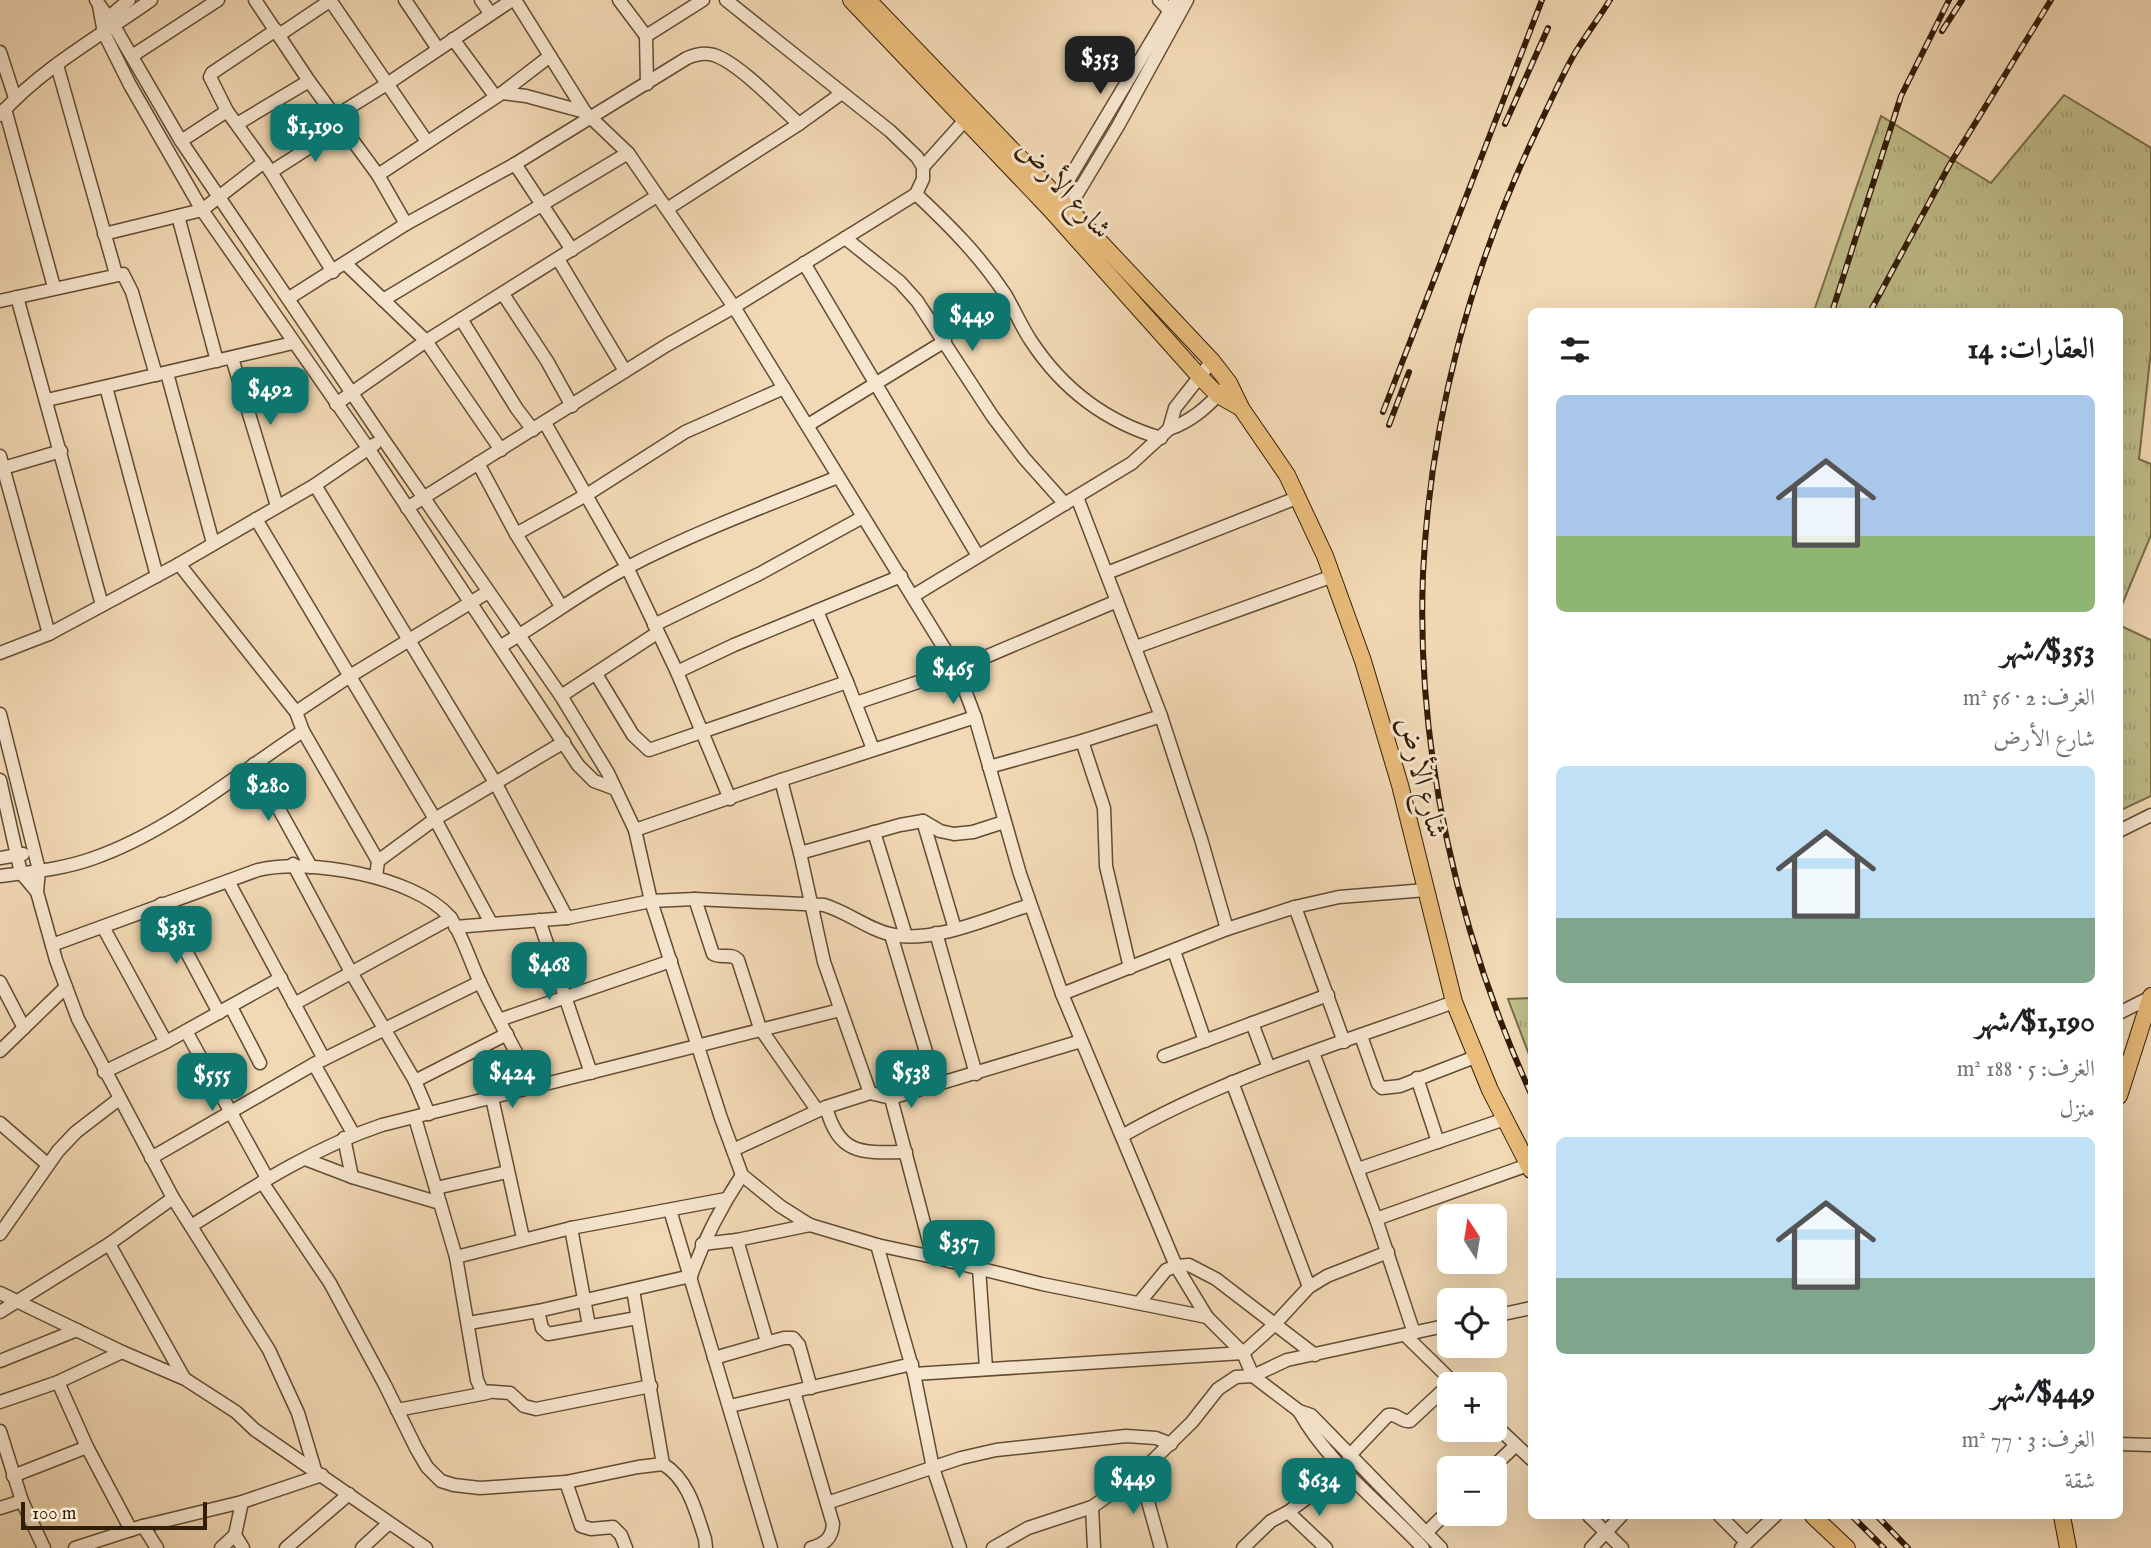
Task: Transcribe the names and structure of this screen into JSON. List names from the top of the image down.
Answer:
{
  "streets": {
    "main road": ["شارع الأرض"]
  },
  "scale_bar": "100 m",
  "north": "top",
  "page": {
    "price": [
      "$353",
      "$1,190",
      "$449",
      "$492",
      "$465",
      "$280",
      "$381",
      "$468",
      "$424",
      "$538",
      "$555",
      "$357",
      "$449",
      "$634"
    ],
    "heading": "العقارات: 14",
    "list": [
      {
        "name": "$353/شهر",
        "note": "الغرف: 2 · 56 m² · شارع الأرض"
      },
      {
        "name": "$1,190/شهر",
        "note": "الغرف: 5 · 188 m² · منزل"
      },
      {
        "name": "$449/شهر",
        "note": "الغرف: 3 · 77 m² · شقة"
      }
    ],
    "map_buttons": ["+", "−"],
    "scale": "100 m"
  }
}
